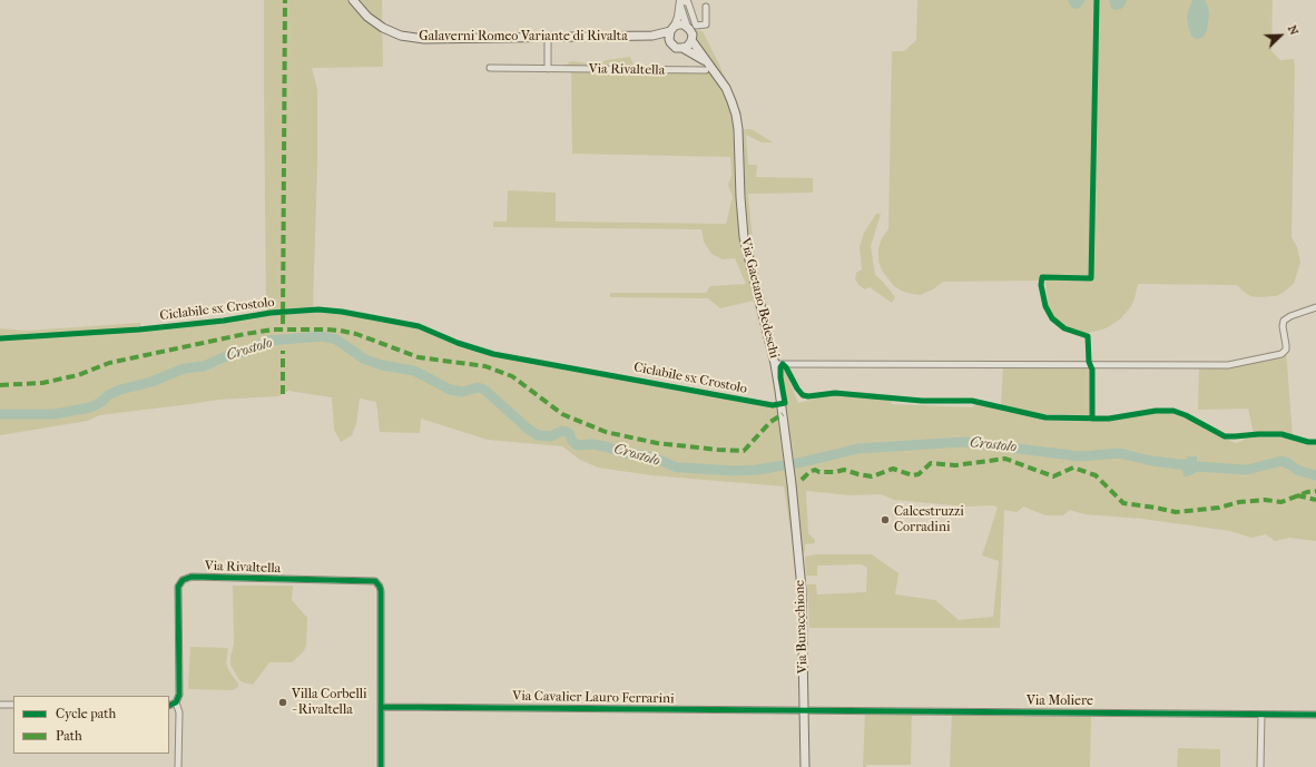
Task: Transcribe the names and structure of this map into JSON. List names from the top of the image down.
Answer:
{
  "streets": {
    "main road": ["Galaverni Romeo Variante di Rivalta", "Via Gaetano Bedeschi", "Via Buracchione"],
    "street": ["Via Rivaltella", "Via Cavalier Lauro Ferrarini", "Via Moliere"],
    "cycle path": ["Ciclabile sx Crostolo"]
  },
  "crossings": [
    ["Galaverni Romeo Variante di Rivalta", "Via Gaetano Bedeschi"],
    ["Via Rivaltella", "Via Gaetano Bedeschi"],
    ["Via Rivaltella", "Via Cavalier Lauro Ferrarini"],
    ["Via Gaetano Bedeschi", "Via Buracchione"],
    ["Via Buracchione", "Via Cavalier Lauro Ferrarini"],
    ["Via Buracchione", "Via Moliere"],
    ["Via Cavalier Lauro Ferrarini", "Via Moliere"]
  ],
  "water": ["Crostolo"],
  "places": ["Calcestruzzi Corradini", "Villa Corbelli - Rivaltella"],
  "legend": ["Cycle path", "Path"],
  "north": "top right"
}
